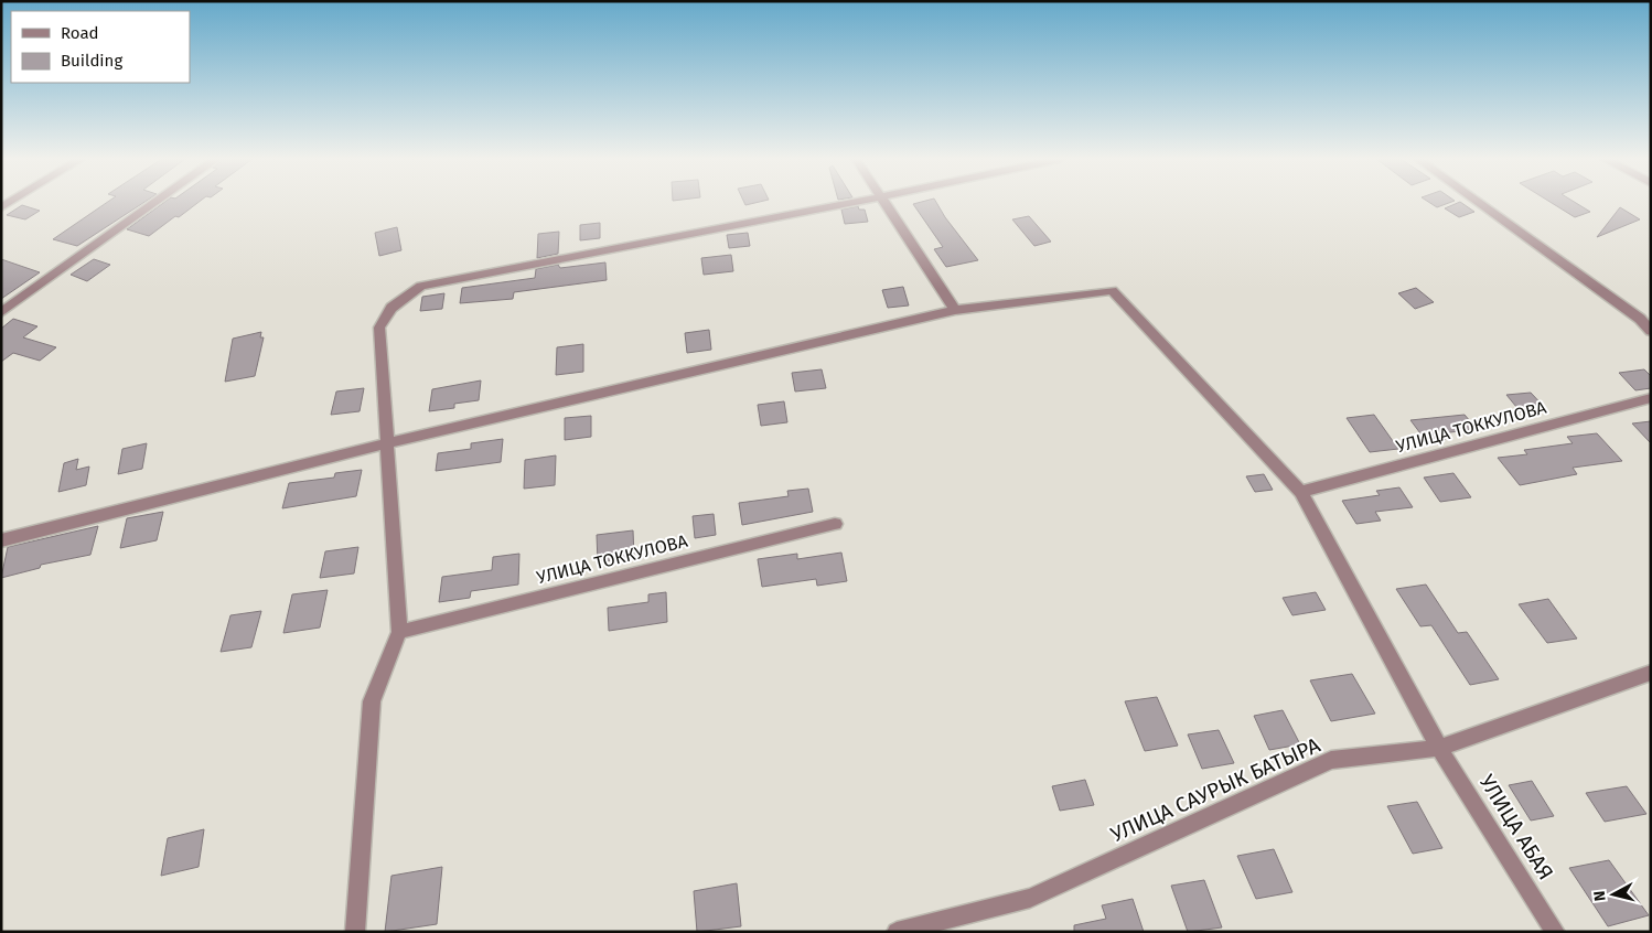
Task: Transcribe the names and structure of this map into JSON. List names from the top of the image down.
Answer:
{
  "streets": {
    "street": ["УЛИЦА ТОККУЛОВА", "УЛИЦА САУРЫК БАТЫРА", "УЛИЦА АБАЯ"]
  },
  "crossings": [
    ["УЛИЦА ТОККУЛОВА", "УЛИЦА АБАЯ"],
    ["УЛИЦА САУРЫК БАТЫРА", "УЛИЦА АБАЯ"]
  ],
  "legend": ["Road", "Building"],
  "north": "left"
}
